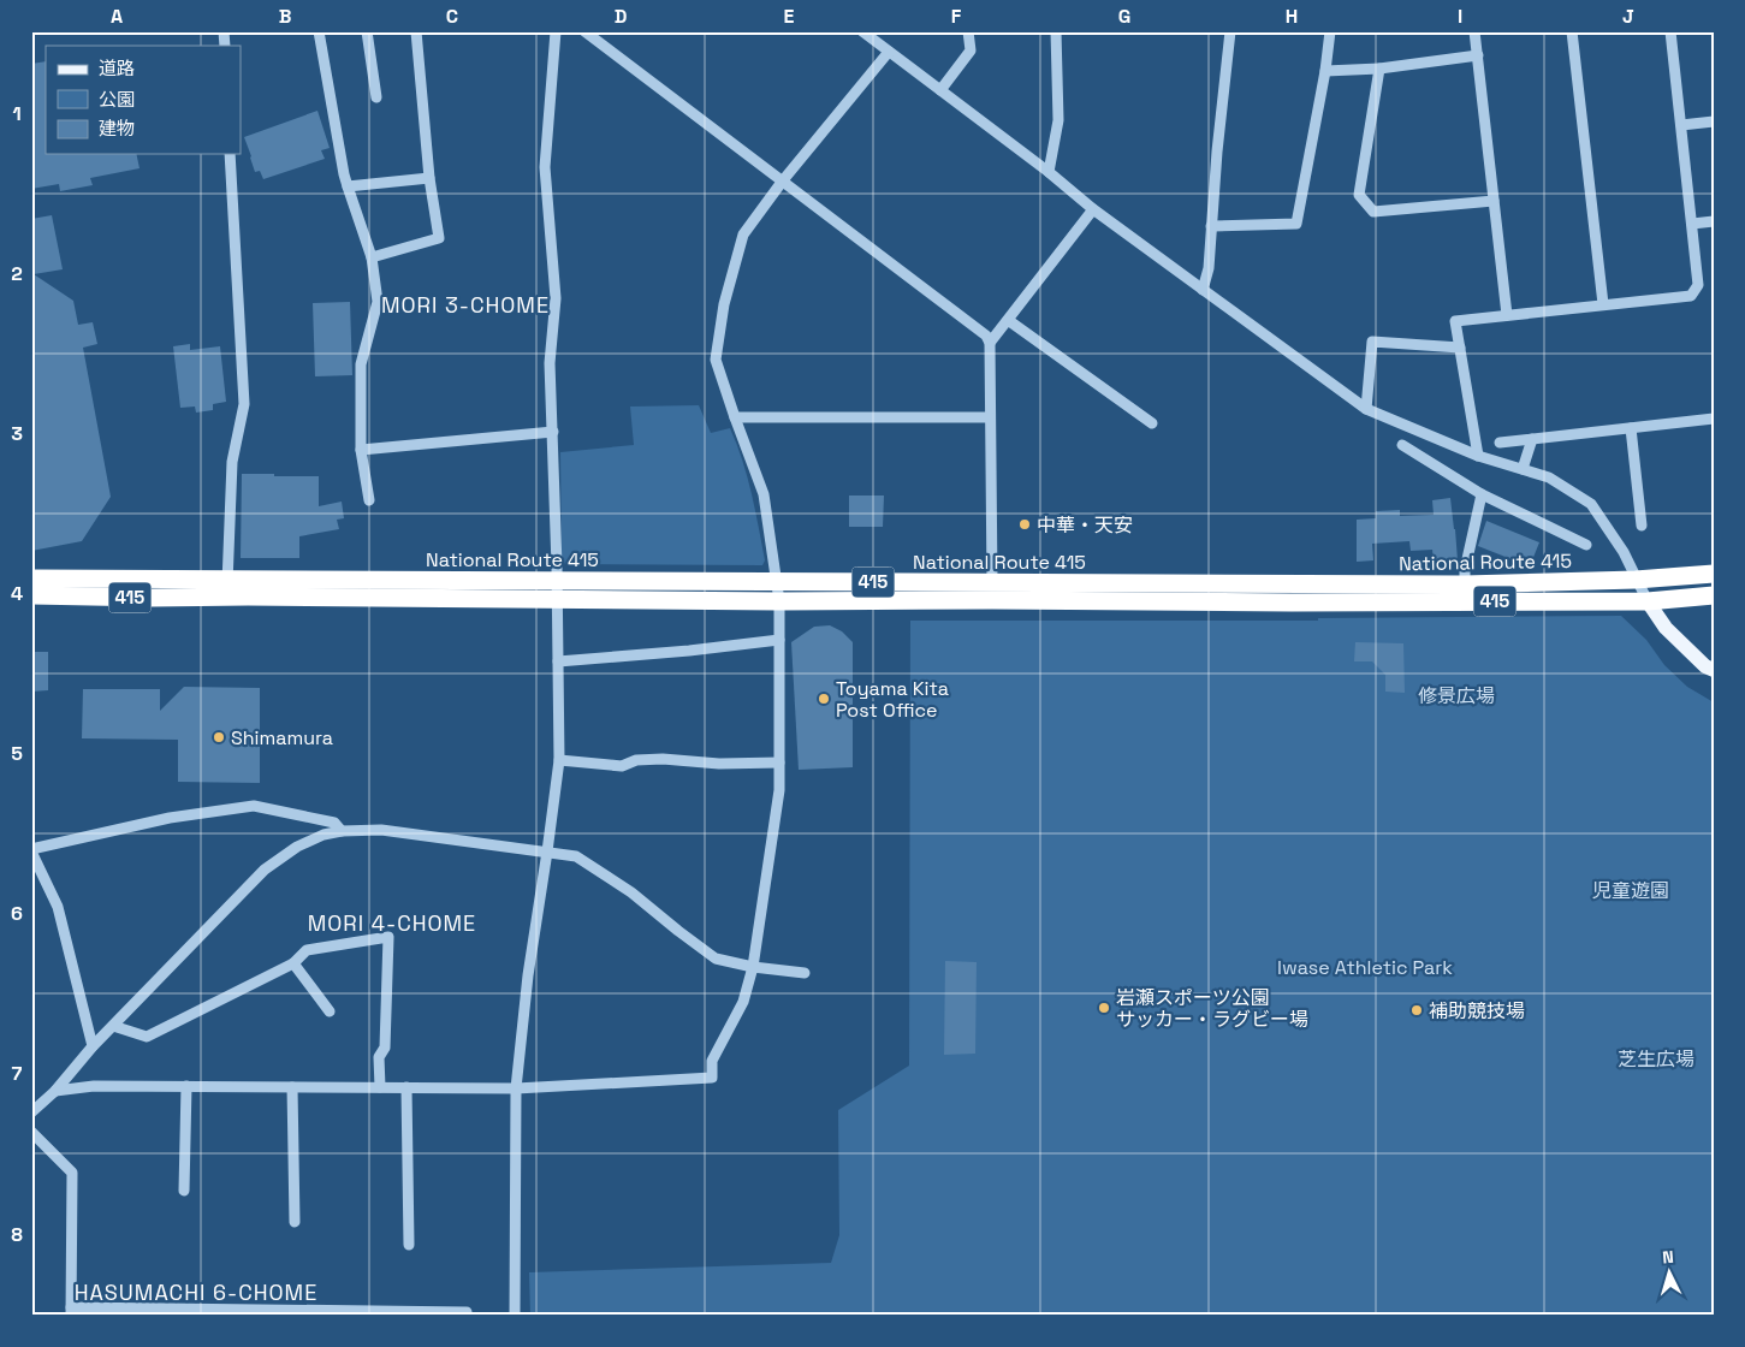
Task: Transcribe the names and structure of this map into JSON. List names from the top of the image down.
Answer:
{
  "streets": {
    "highway": ["National Route 415", "415"]
  },
  "districts": ["MORI 3-CHOME", "MORI 4-CHOME", "HASUMACHI 6-CHOME"],
  "parks": [
    "修景広場",
    "児童遊園",
    "Iwase Athletic Park",
    "芝生広場"
  ],
  "places": [
    "中華・天安",
    "Toyama Kita Post Office",
    "Shimamura",
    "岩瀬スポーツ公園 サッカー・ラグビー場",
    "補助競技場"
  ],
  "legend": ["道路", "公園", "建物"],
  "north": "top",
  "grid": {
    "columns": [
      "A",
      "B",
      "C",
      "D",
      "E",
      "F",
      "G",
      "H",
      "I",
      "J"
    ],
    "rows": [
      "1",
      "2",
      "3",
      "4",
      "5",
      "6",
      "7",
      "8"
    ]
  }
}
